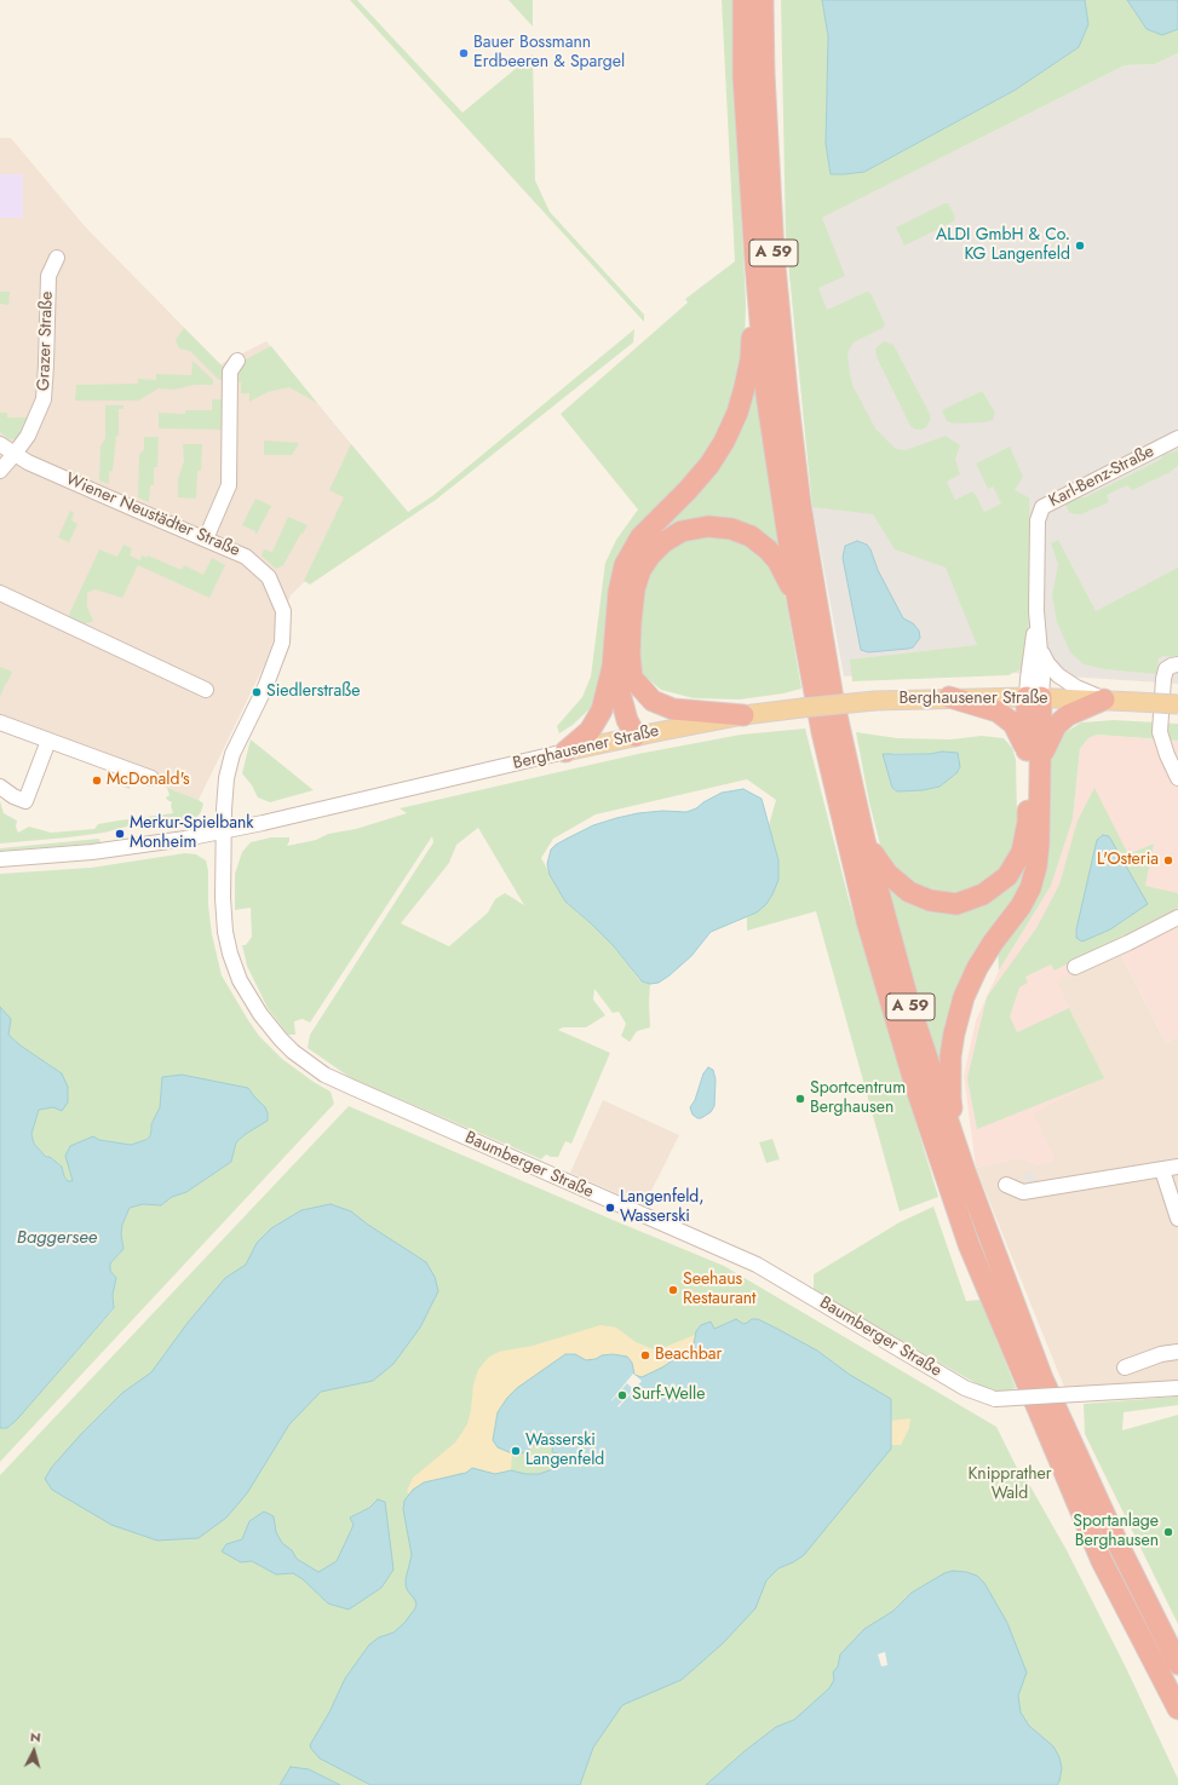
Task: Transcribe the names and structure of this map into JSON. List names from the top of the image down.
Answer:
{
  "streets": {
    "highway": ["A 59"],
    "main road": ["Berghausener Straße"],
    "street": [
      "Grazer Straße",
      "Karl-Benz-Straße",
      "Wiener Neustädter Straße",
      "Baumberger Straße"
    ]
  },
  "crossings": [
    ["Grazer Straße", "Wiener Neustädter Straße"],
    ["Karl-Benz-Straße", "Berghausener Straße"],
    ["Wiener Neustädter Straße", "Berghausener Straße"],
    ["Wiener Neustädter Straße", "Baumberger Straße"],
    ["Berghausener Straße", "Baumberger Straße"]
  ],
  "water": ["Baggersee"],
  "parks": ["Knipprather Wald"],
  "places": [
    "Bauer Bossmann Erdbeeren & Spargel",
    "ALDI GmbH & Co. KG Langenfeld",
    "Siedlerstraße",
    "McDonald's",
    "Merkur-Spielbank Monheim",
    "L'Osteria",
    "Sportcentrum Berghausen",
    "Langenfeld, Wasserski",
    "Seehaus Restaurant",
    "Beachbar",
    "Surf-Welle",
    "Wasserski Langenfeld",
    "Sportanlage Berghausen"
  ],
  "north": "top"
}
